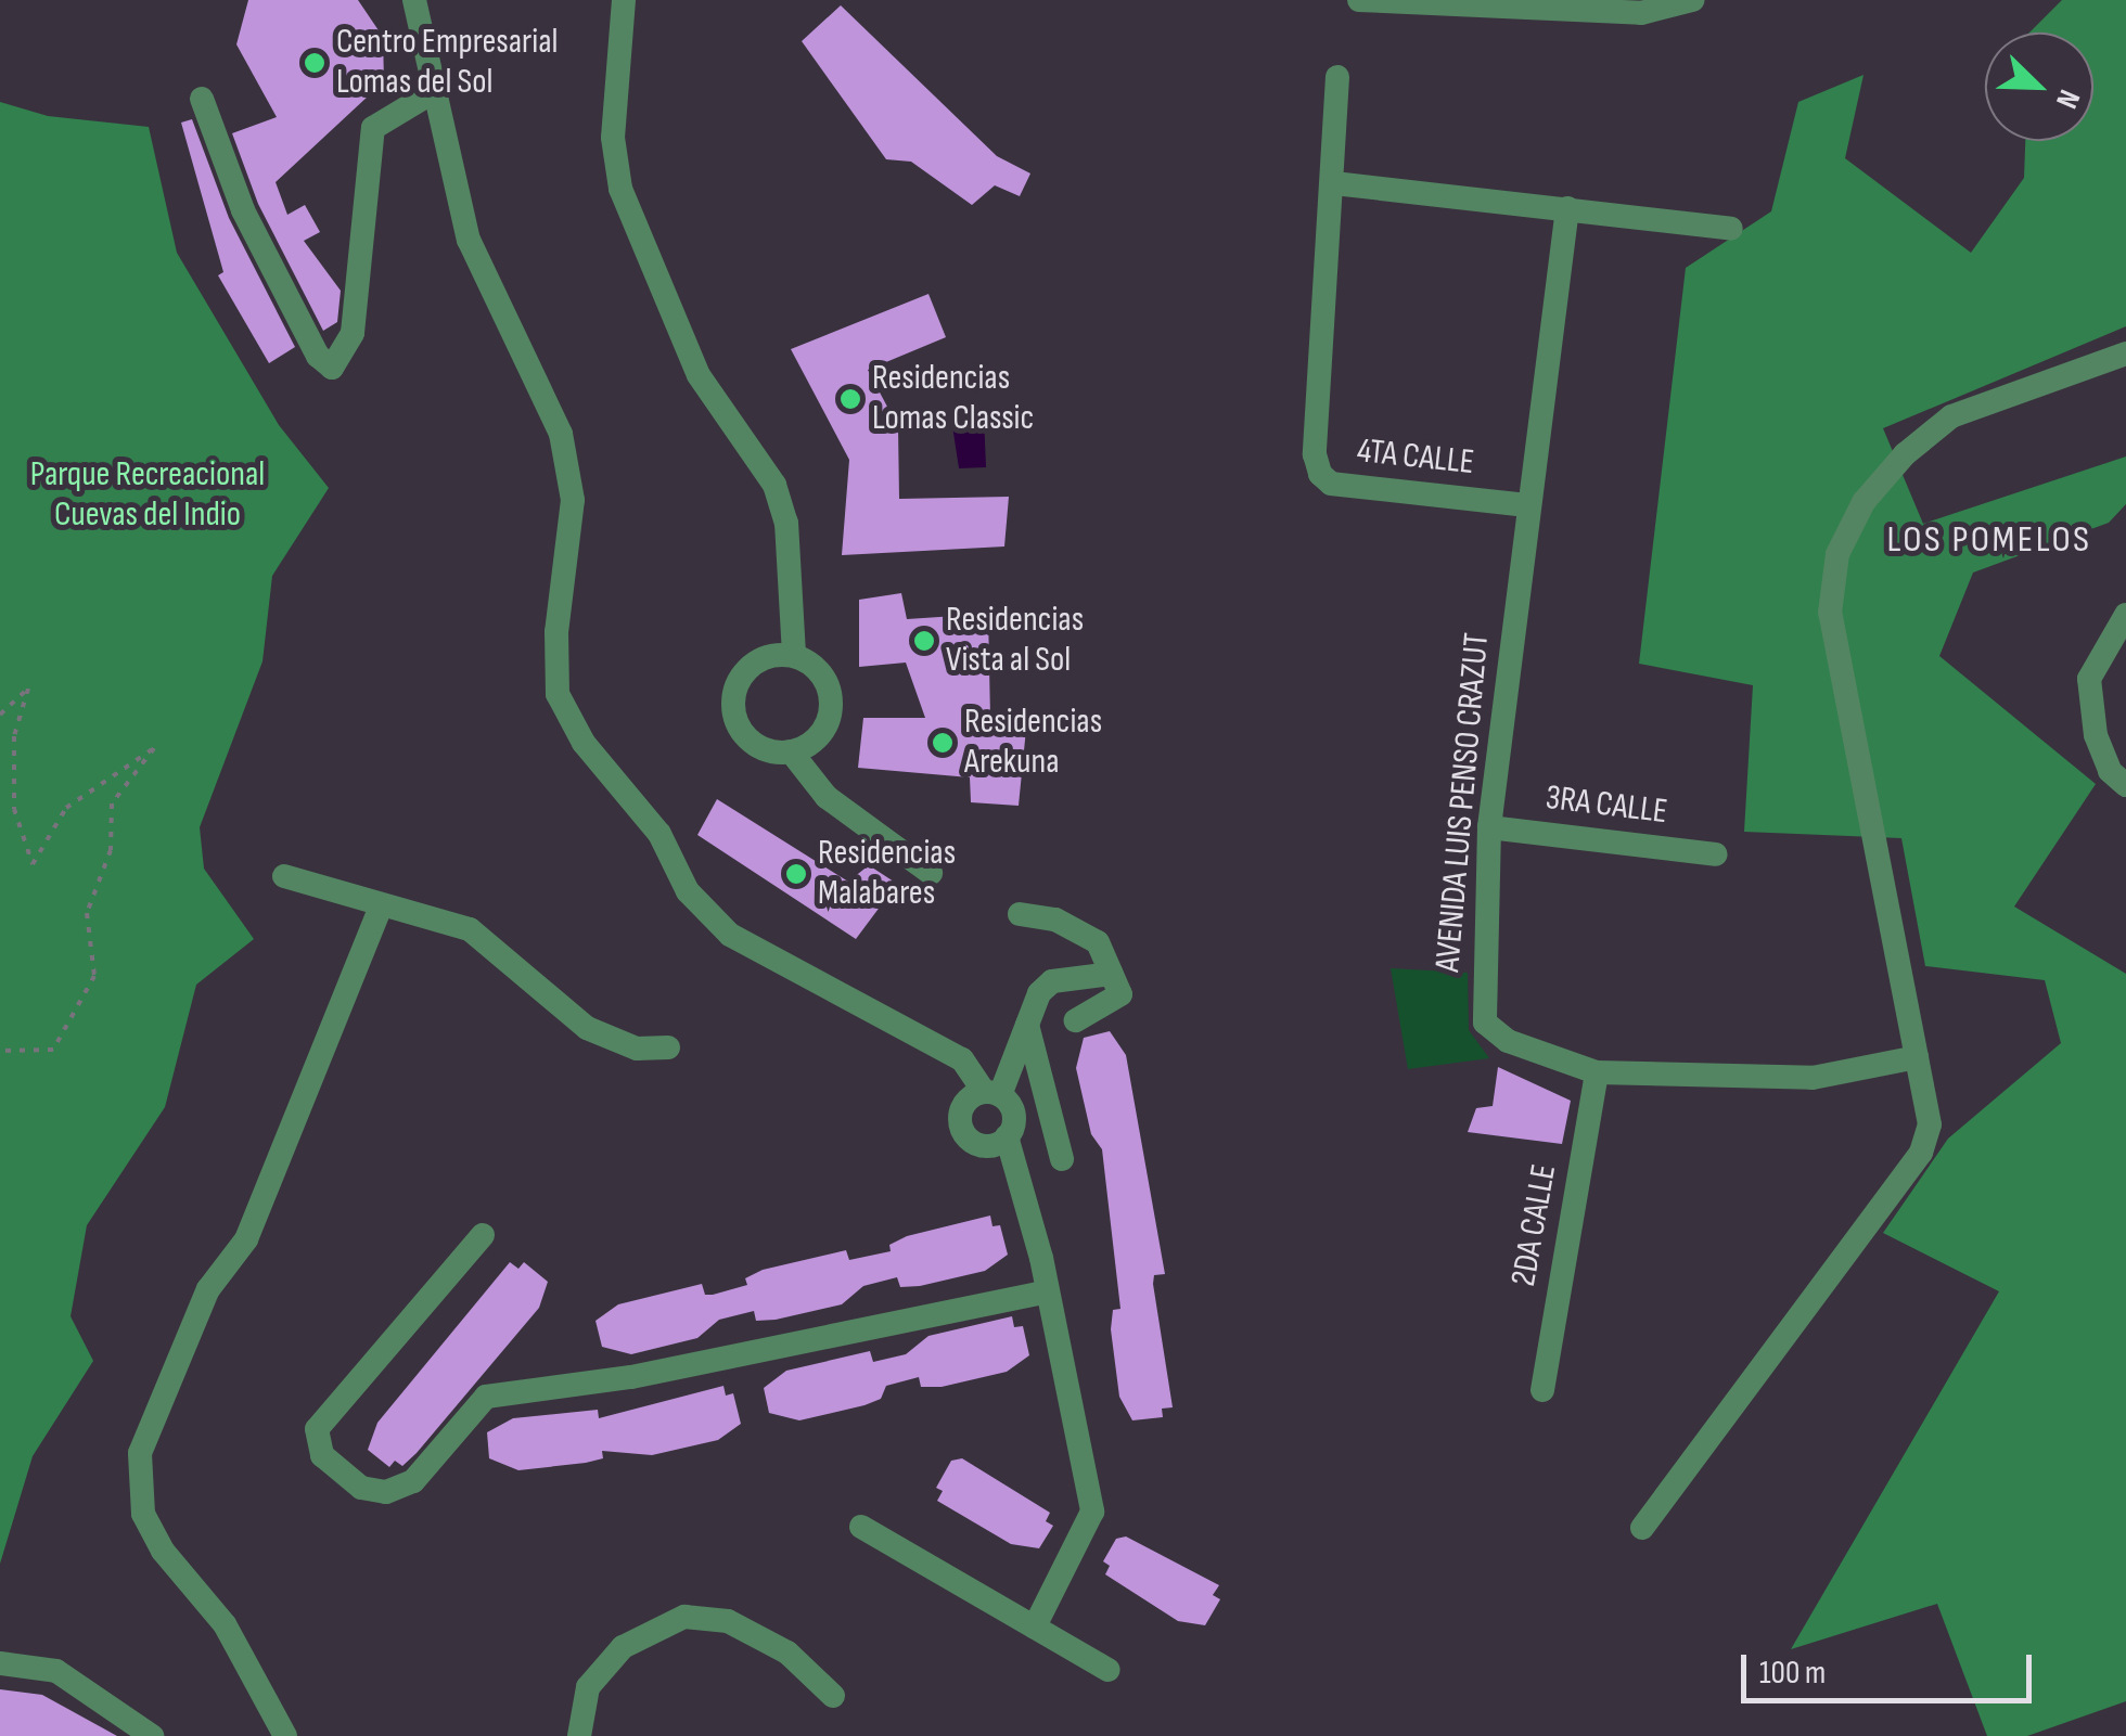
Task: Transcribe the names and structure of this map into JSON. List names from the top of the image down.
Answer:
{
  "streets": {
    "street": [
      "4TA CALLE",
      "AVENIDA LUIS PENSO CRAZUT",
      "3RA CALLE",
      "2DA CALLE"
    ]
  },
  "crossings": [
    ["4TA CALLE", "AVENIDA LUIS PENSO CRAZUT"],
    ["AVENIDA LUIS PENSO CRAZUT", "3RA CALLE"],
    ["AVENIDA LUIS PENSO CRAZUT", "2DA CALLE"]
  ],
  "districts": ["LOS POMELOS"],
  "parks": ["Parque Recreacional Cuevas del Indio"],
  "places": [
    "Centro Empresarial Lomas del Sol",
    "Residencias Lomas Classic",
    "Residencias Vista al Sol",
    "Residencias Arekuna",
    "Residencias Malabares"
  ],
  "scale_bar": "100 m",
  "north": "bottom right"
}
